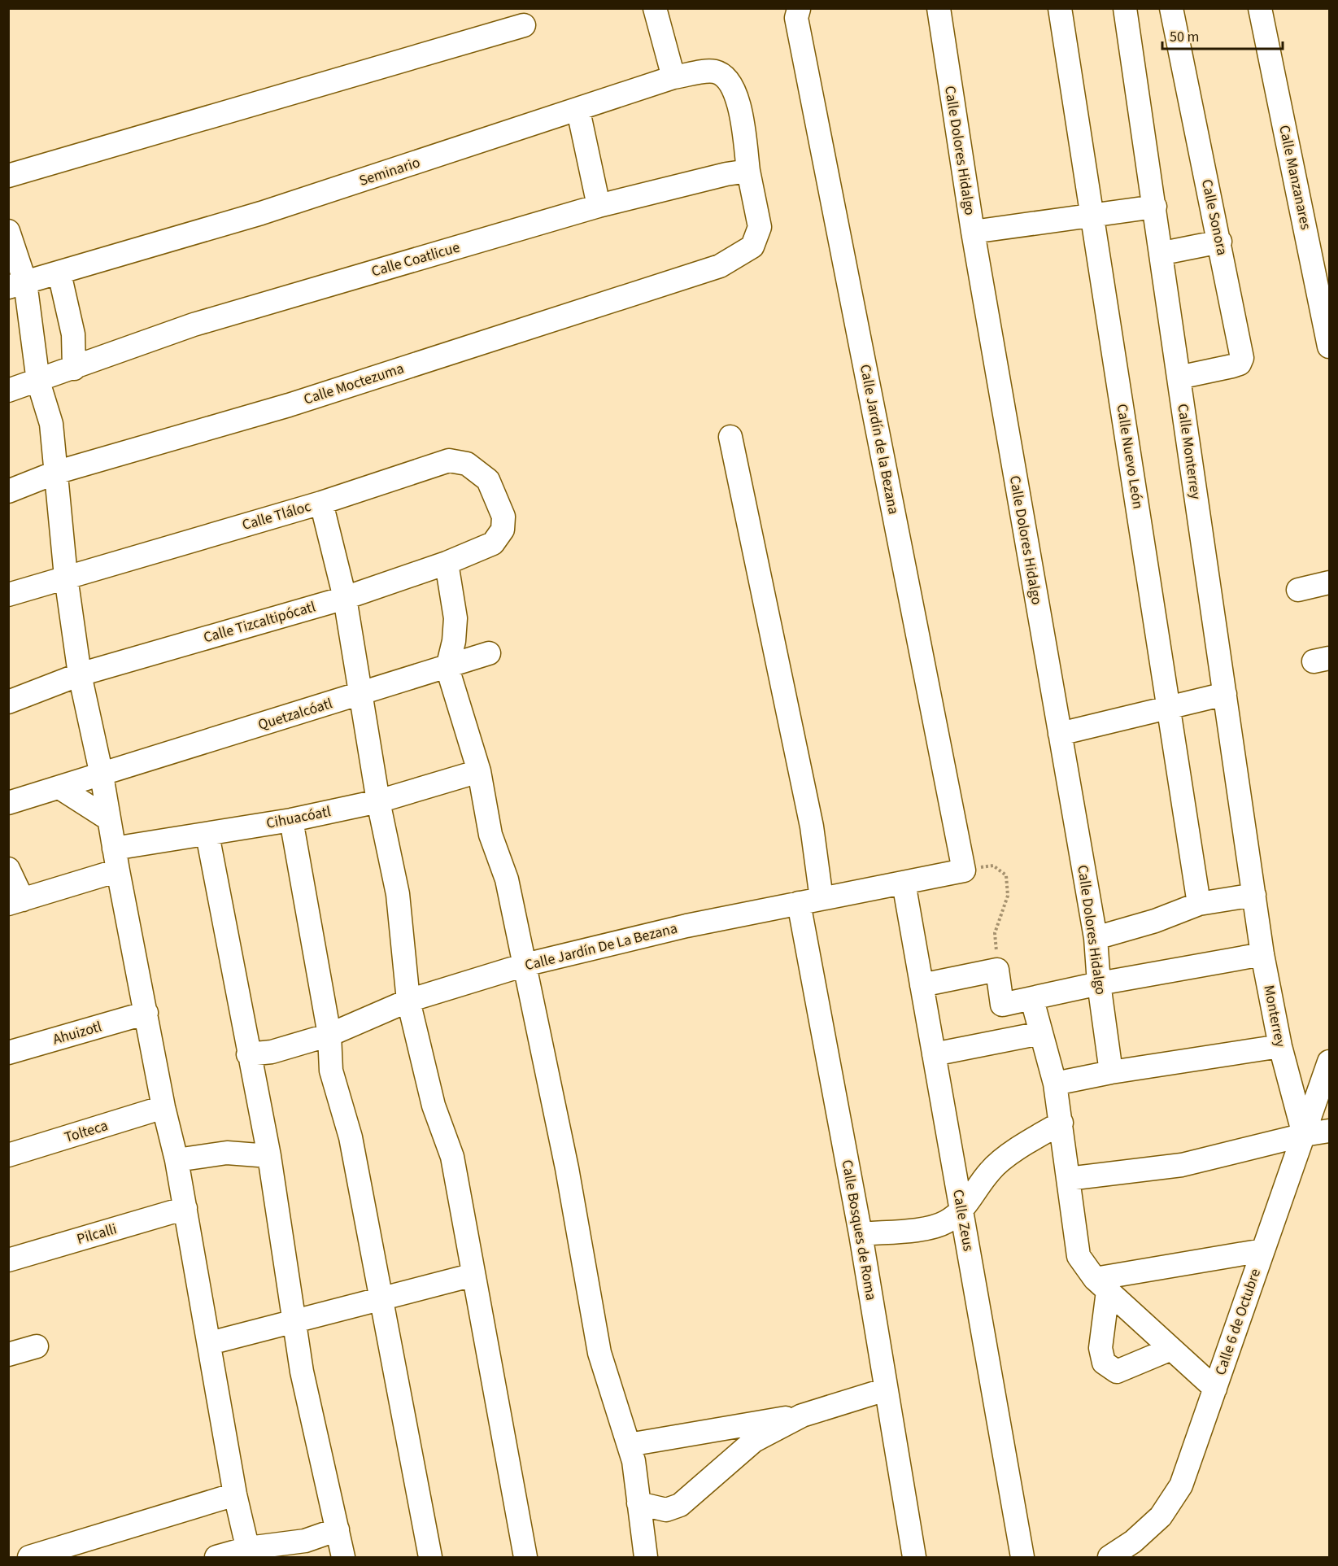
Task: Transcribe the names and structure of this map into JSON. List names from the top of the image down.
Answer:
{
  "streets": {
    "street": [
      "Calle Dolores Hidalgo",
      "Seminario",
      "Calle Manzanares",
      "Calle Sonora",
      "Calle Coatlicue",
      "Calle Moctezuma",
      "Calle Jardín de la Bezana",
      "Calle Monterrey",
      "Calle Nuevo León",
      "Calle Tláloc",
      "Calle Tizcaltipócatl",
      "Quetzalcóatl",
      "Cihuacóatl",
      "Calle Jardín De La Bezana",
      "Monterrey",
      "Ahuizotl",
      "Tolteca",
      "Calle Zeus",
      "Calle Bosques de Roma",
      "Pilcalli",
      "Calle 6 de Octubre"
    ]
  },
  "crossings": [
    ["Seminario", "Calle Coatlicue"],
    ["Seminario", "Calle Moctezuma"],
    ["Calle Sonora", "Calle Monterrey"],
    ["Calle Coatlicue", "Calle Moctezuma"],
    ["Calle Jardín de la Bezana", "Calle Jardín De La Bezana"],
    ["Calle Monterrey", "Monterrey"],
    ["Calle Tláloc", "Calle Tizcaltipócatl"],
    ["Calle Jardín De La Bezana", "Calle Zeus"],
    ["Calle Jardín De La Bezana", "Calle Bosques de Roma"],
    ["Monterrey", "Calle 6 de Octubre"]
  ],
  "scale_bar": "50 m"
}
